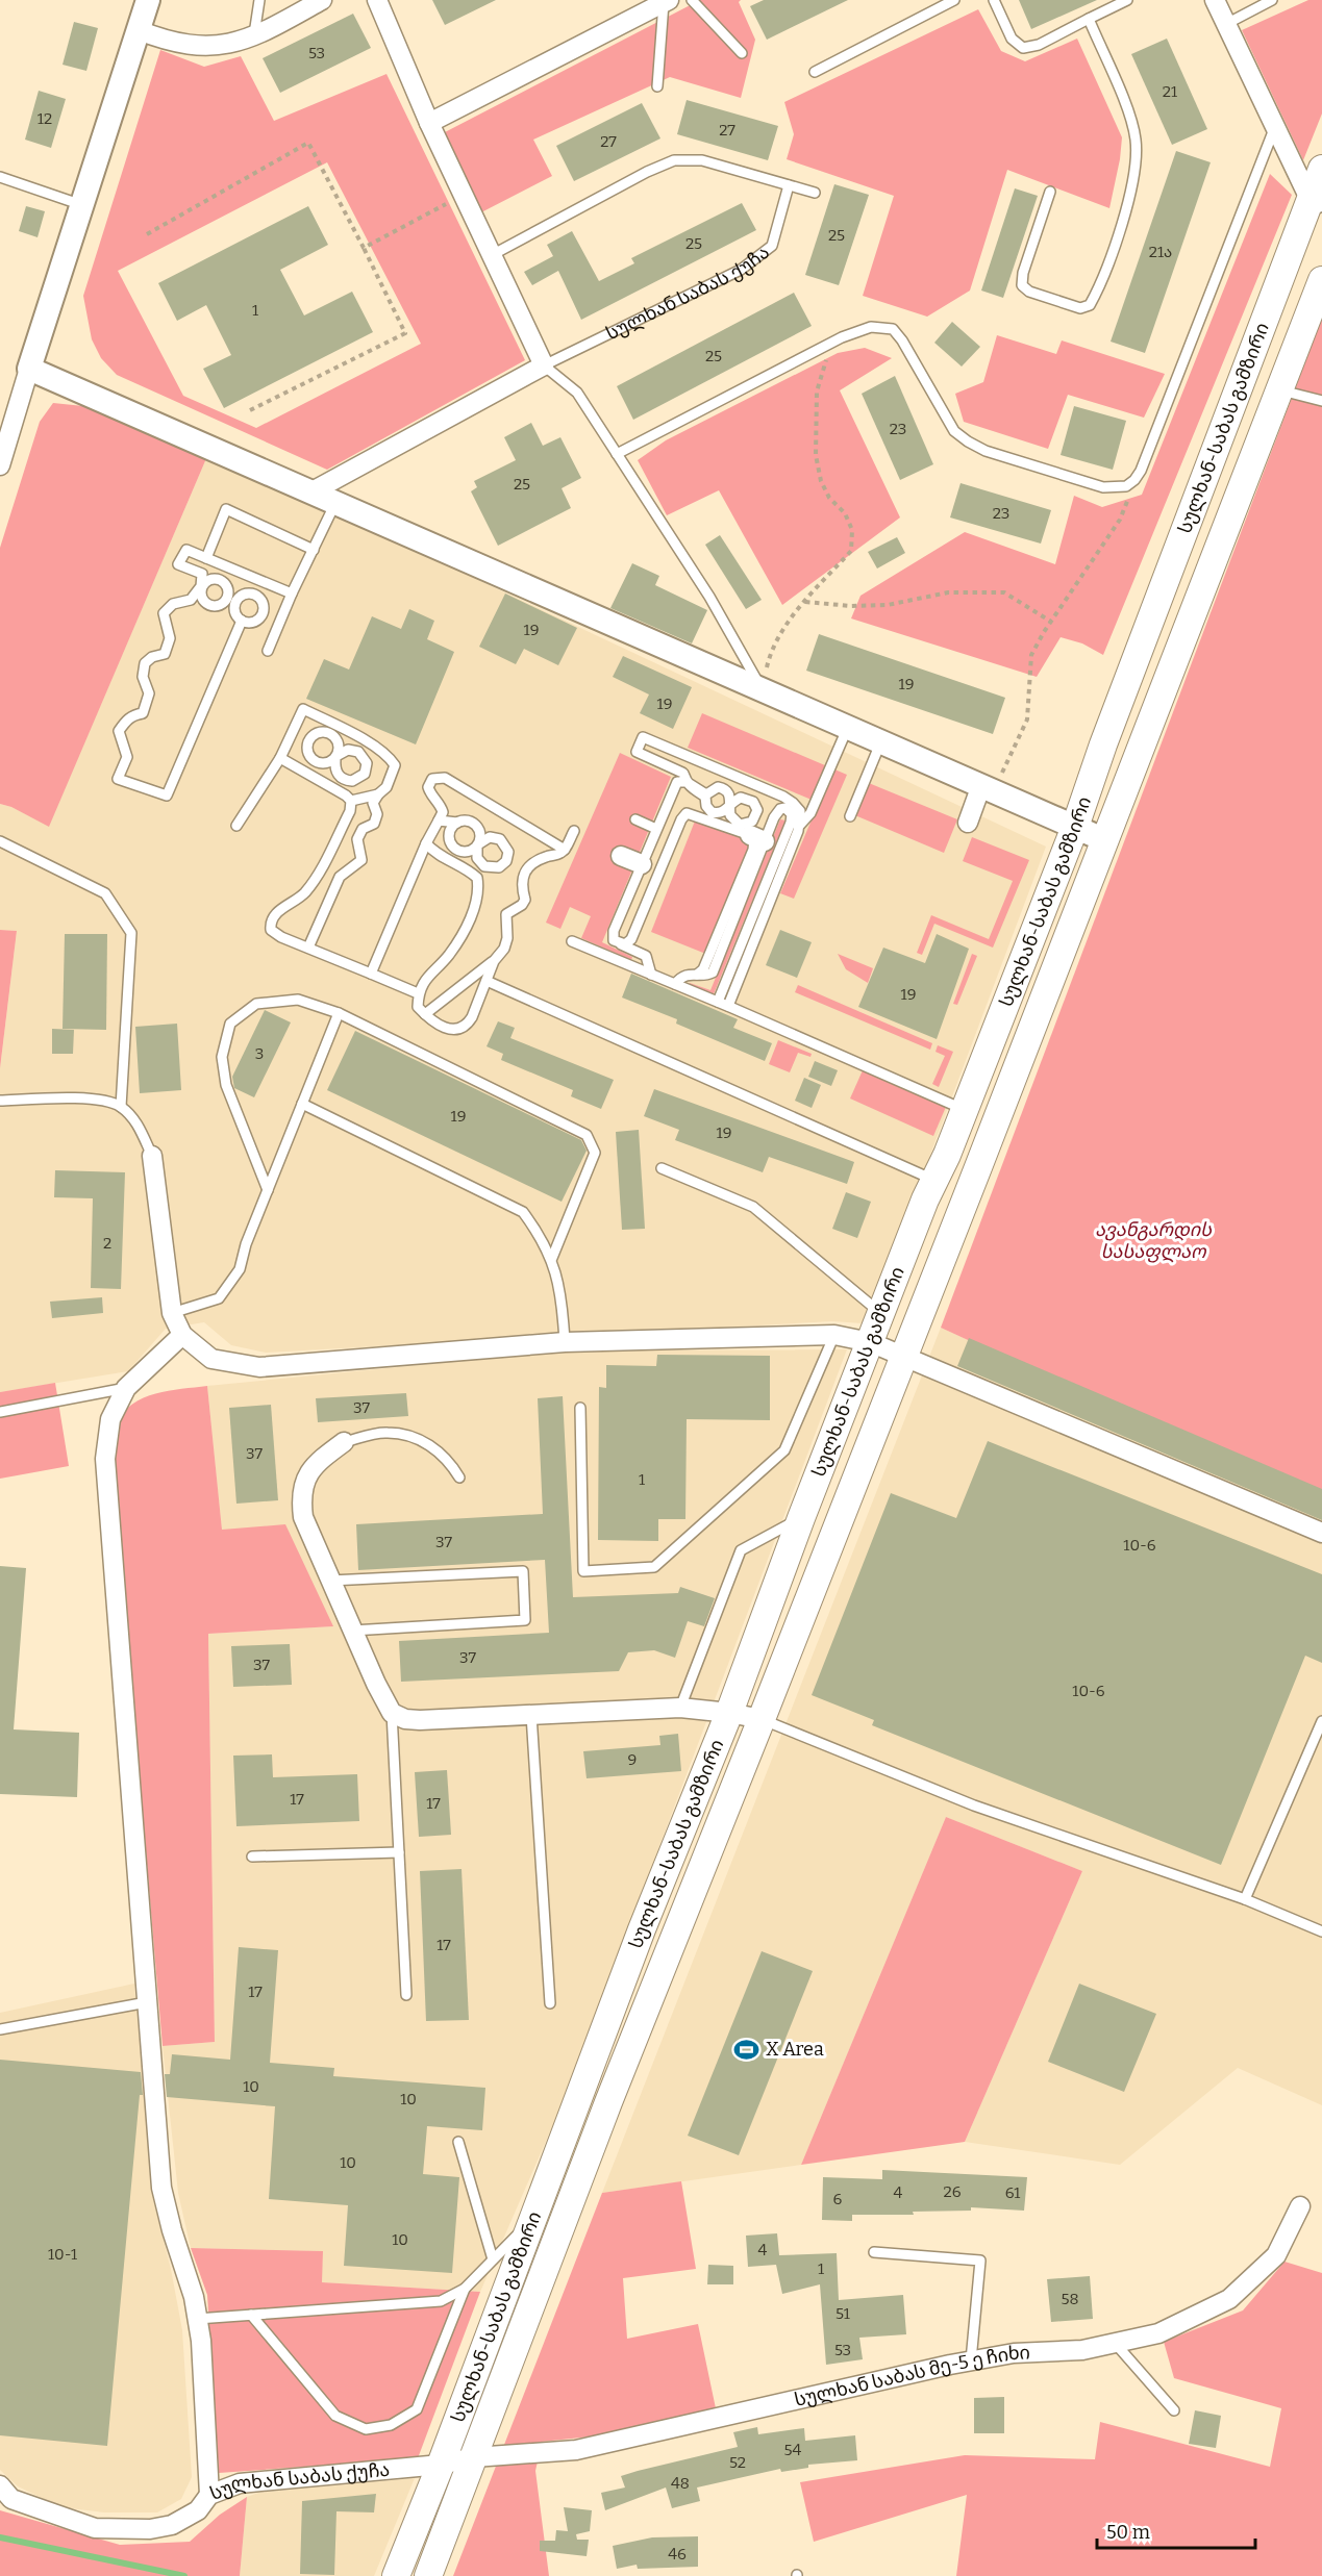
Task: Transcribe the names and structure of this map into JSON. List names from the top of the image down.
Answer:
{
  "streets": {
    "main road": ["სულხან-საბას გამზირი"],
    "street": ["სულხან საბას ქუჩა", "სულხან საბას მე-5 ე ჩიხი"]
  },
  "crossings": [
    ["სულხან საბას ქუჩა", "სულხან-საბას გამზირი"],
    ["სულხან საბას ქუჩა", "სულხან საბას მე-5 ე ჩიხი"],
    ["სულხან-საბას გამზირი", "სულხან საბას მე-5 ე ჩიხი"]
  ],
  "parks": ["ავანგარდის სასაფლაო"],
  "places": {
    "sports": ["X Area"]
  },
  "house_numbers": [
    "53",
    "21",
    "12",
    "27",
    "27",
    "25",
    "25",
    "21ა",
    "1",
    "25",
    "23",
    "25",
    "23",
    "19",
    "19",
    "19",
    "19",
    "3",
    "19",
    "19",
    "2",
    "37",
    "37",
    "1",
    "37",
    "10-6",
    "37",
    "37",
    "10-6",
    "9",
    "17",
    "17",
    "17",
    "17",
    "10",
    "10",
    "10",
    "26",
    "4",
    "61",
    "6",
    "10",
    "4",
    "10-1",
    "1",
    "58",
    "51",
    "53",
    "54",
    "52",
    "48",
    "46"
  ],
  "scale_bar": "50 m"
}
